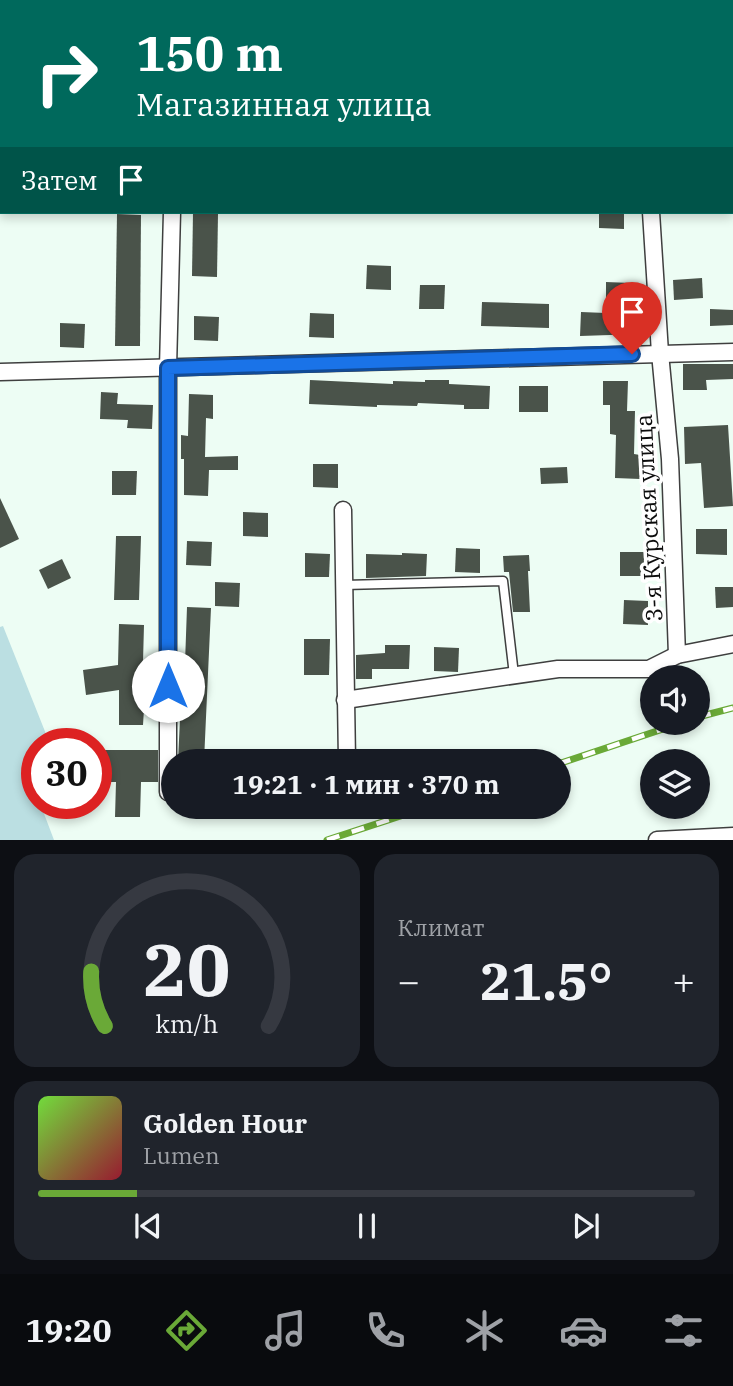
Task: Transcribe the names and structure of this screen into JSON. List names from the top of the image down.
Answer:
{
  "streets": {
    "street": ["3-я Курская улица"]
  },
  "page": {
    "turn": ["150 m", "Магазинная улица"],
    "then": "Затем",
    "limit": "30",
    "trip": "19:21 · 1 мин · 370 m",
    "tile": "Климат",
    "heat": ["−", "21.5°", "+"],
    "song": ["Golden Hour", "Lumen"],
    "tabs": "19:20",
    "gauge": ["20", "km/h"]
  }
}
